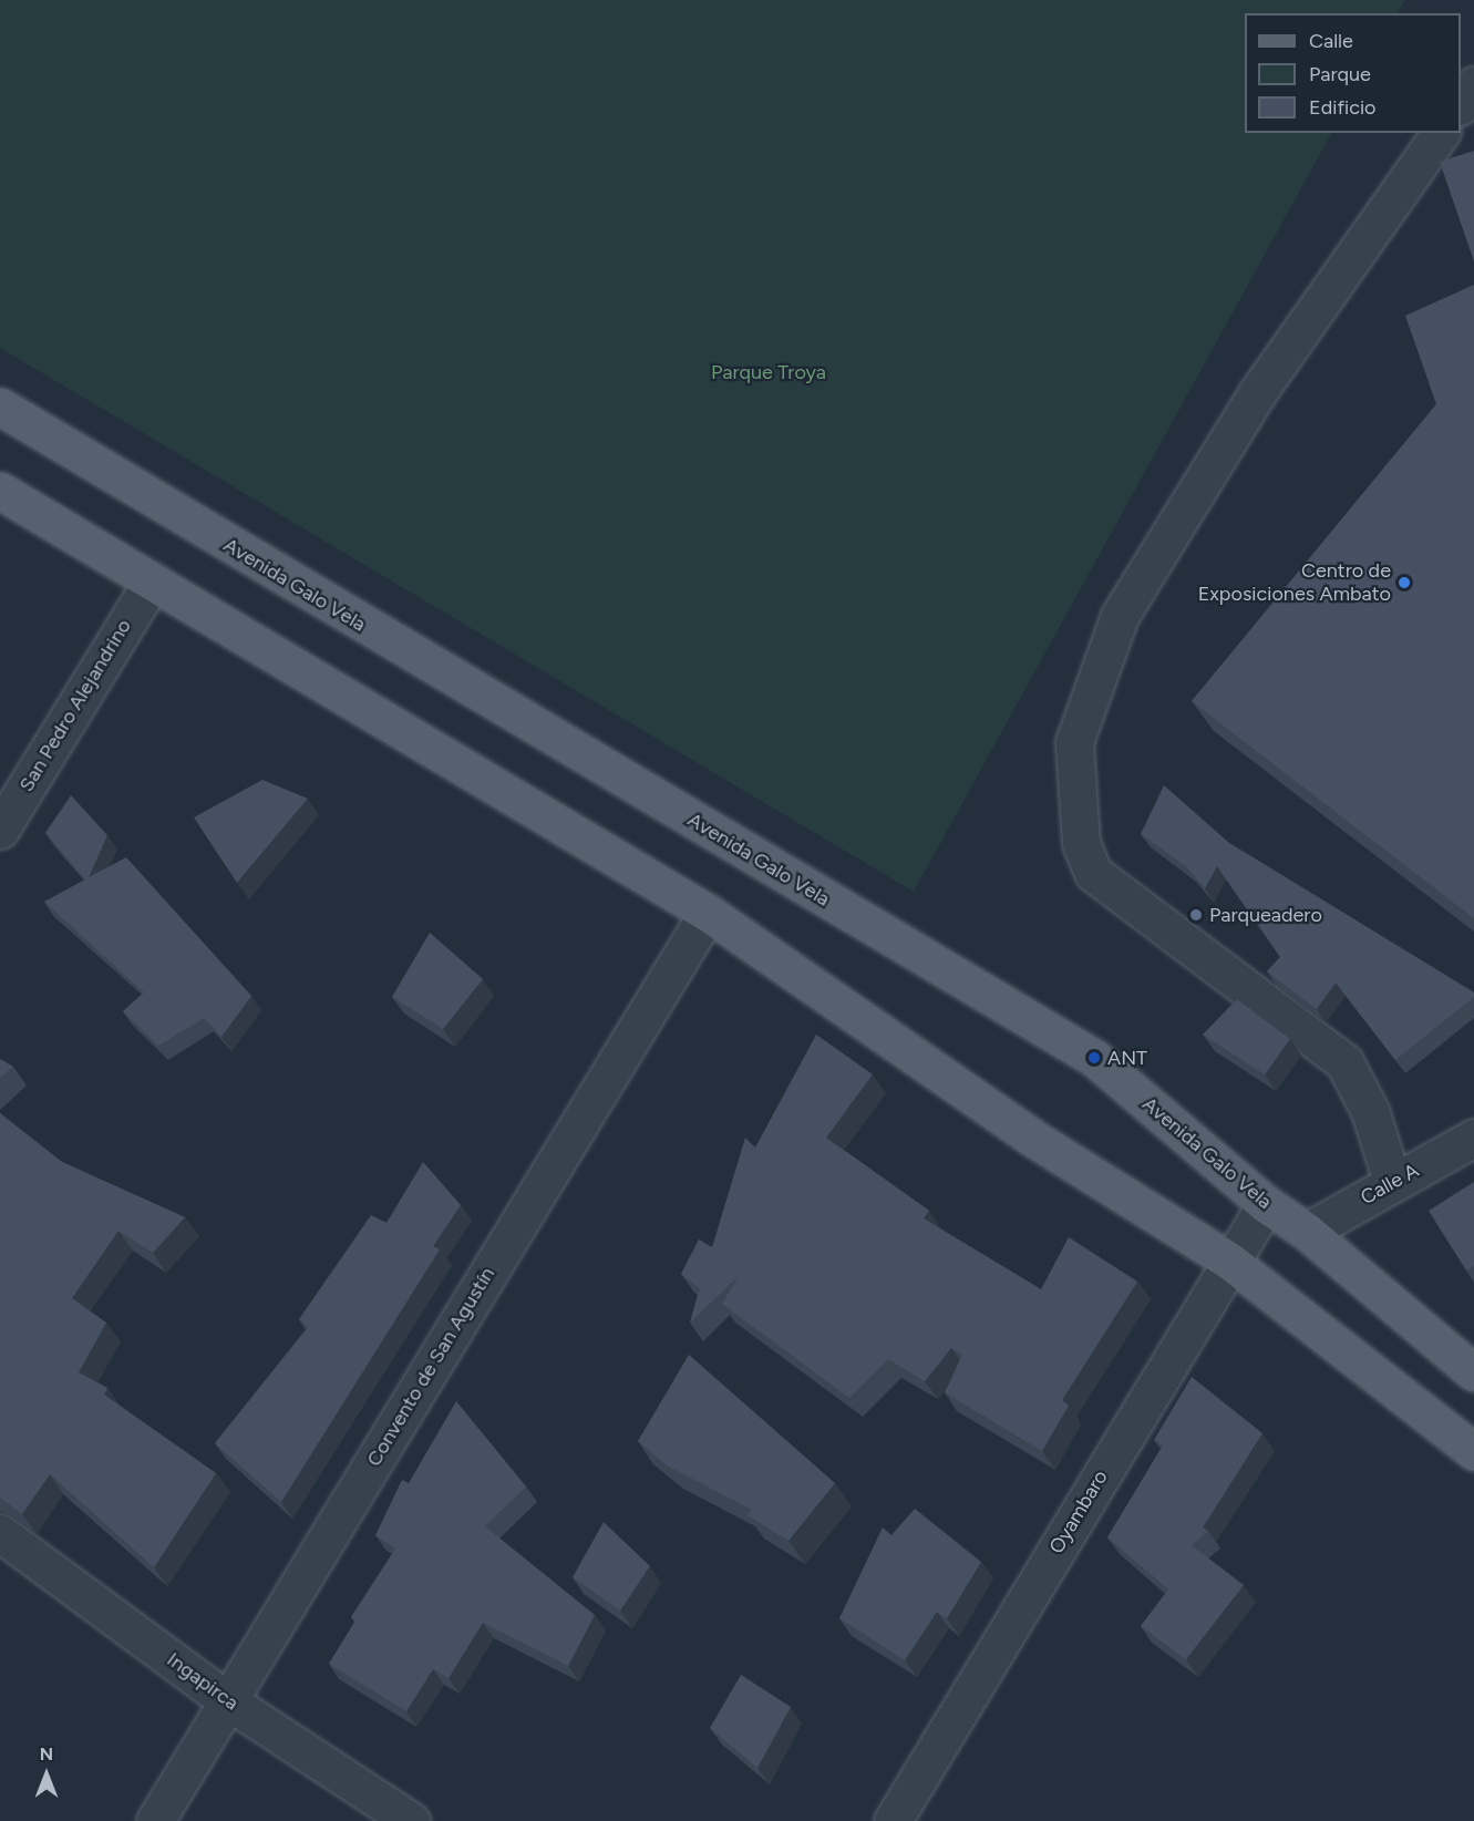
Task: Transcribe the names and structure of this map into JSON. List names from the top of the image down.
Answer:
{
  "streets": {
    "main road": ["Avenida Galo Vela"],
    "street": [
      "San Pedro Alejandrino",
      "Calle A",
      "Convento de San Agustín",
      "Oyambaro",
      "Ingapirca"
    ]
  },
  "crossings": [
    ["Avenida Galo Vela", "Calle A"],
    ["Avenida Galo Vela", "Oyambaro"],
    ["Convento de San Agustín", "Ingapirca"]
  ],
  "parks": ["Parque Troya"],
  "places": ["Centro de Exposiciones Ambato", "Parqueadero", "ANT"],
  "legend": ["Calle", "Parque", "Edificio"],
  "north": "top"
}
